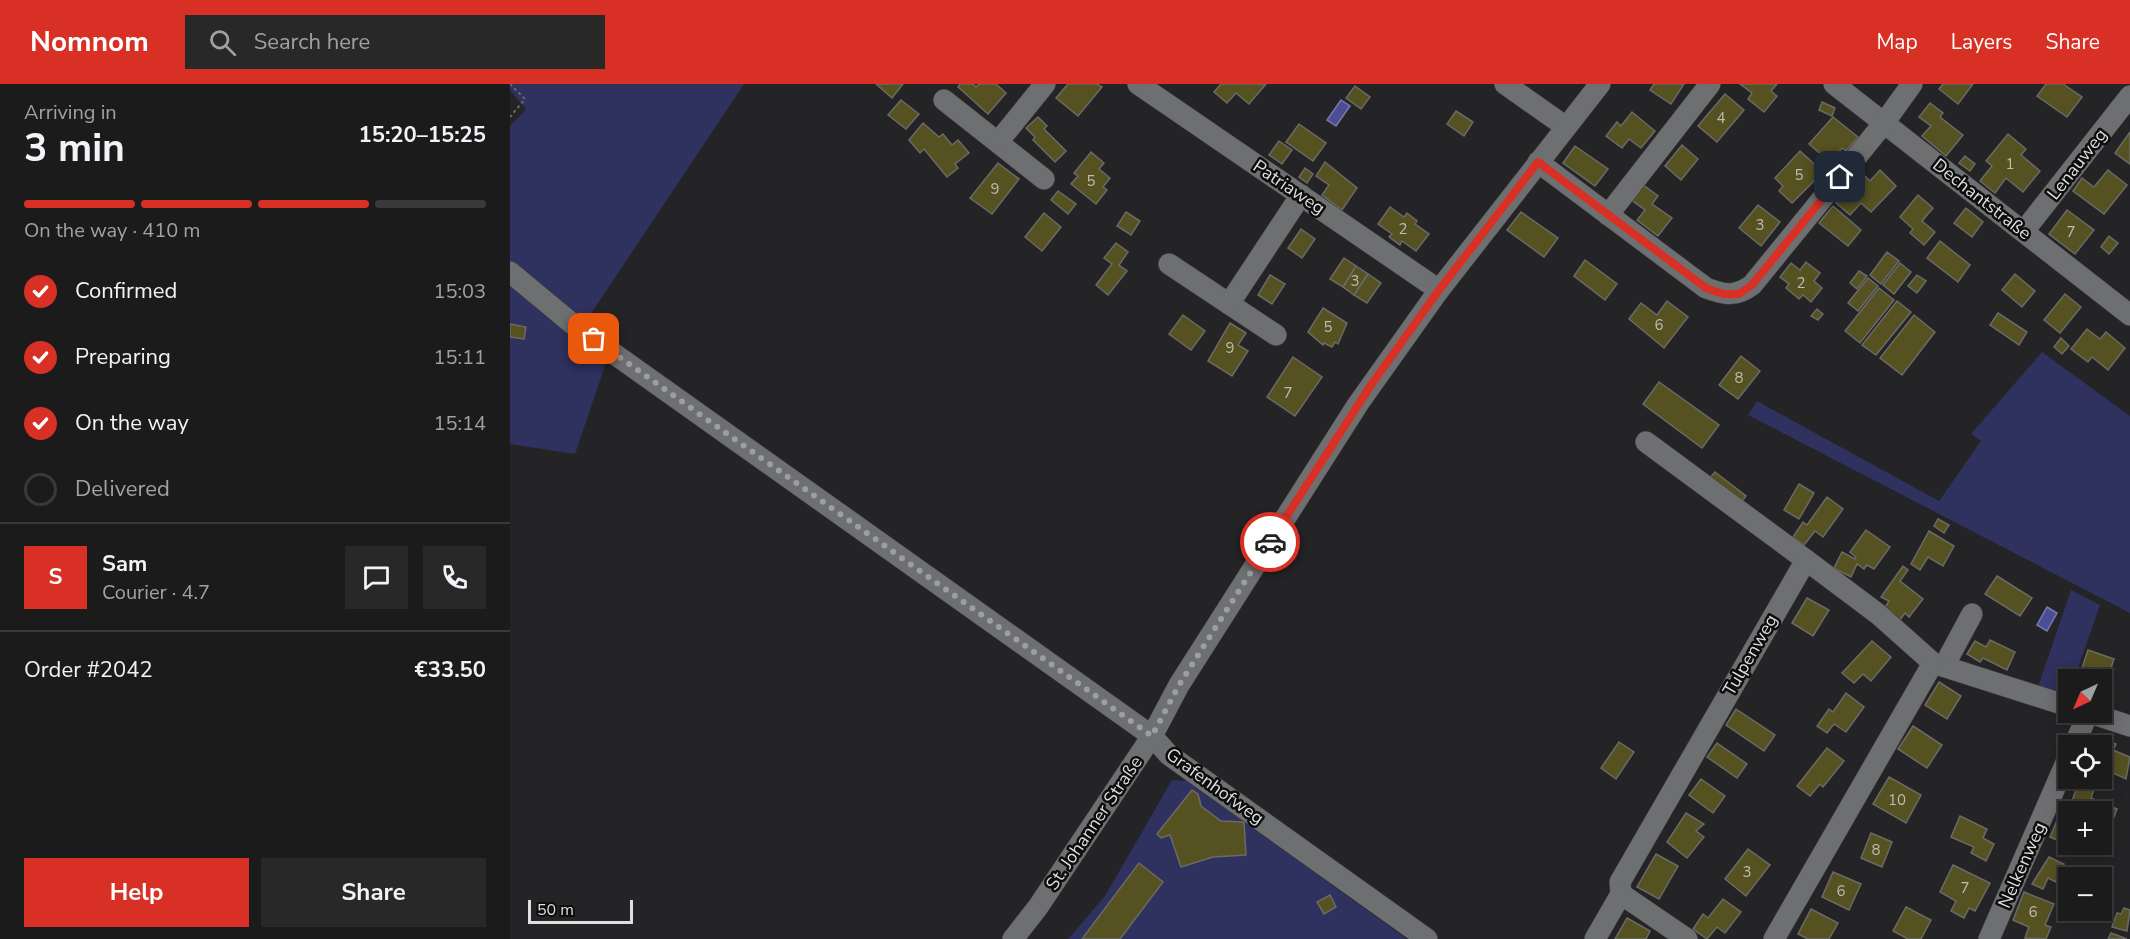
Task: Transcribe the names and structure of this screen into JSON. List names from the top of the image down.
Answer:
{
  "streets": {
    "street": [
      "Lenauweg",
      "Patriaweg",
      "Dechantstraße",
      "Tulpenweg",
      "Grafenhofweg",
      "St. Johanner Straße",
      "Nelkenweg"
    ]
  },
  "crossings": [
    ["Lenauweg", "Dechantstraße"],
    ["Patriaweg", "St. Johanner Straße"],
    ["Grafenhofweg", "St. Johanner Straße"]
  ],
  "house_numbers": [
    "4",
    "1",
    "5",
    "5",
    "9",
    "3",
    "2",
    "7",
    "3",
    "2",
    "6",
    "5",
    "9",
    "8",
    "7",
    "10",
    "8",
    "3",
    "7",
    "6",
    "6"
  ],
  "scale_bar": "50 m",
  "north": "bottom left",
  "page": {
    "header": "Nomnom",
    "search": "Search here",
    "nav": ["Map", "Layers", "Share"],
    "heading": ["3 min", "Arriving in", "15:20–15:25"],
    "panel": [
      "Sam",
      "Courier · 4.7",
      "Order #2042",
      "€33.50"
    ],
    "bar": "On the way · 410 m",
    "list": [
      ["Confirmed", "15:03"],
      ["Preparing", "15:11"],
      ["On the way", "15:14"],
      "Delivered"
    ],
    "round": "S",
    "map_buttons": ["+", "−"],
    "buttons": ["Help", "Share"],
    "scale": "50 m"
  }
}
